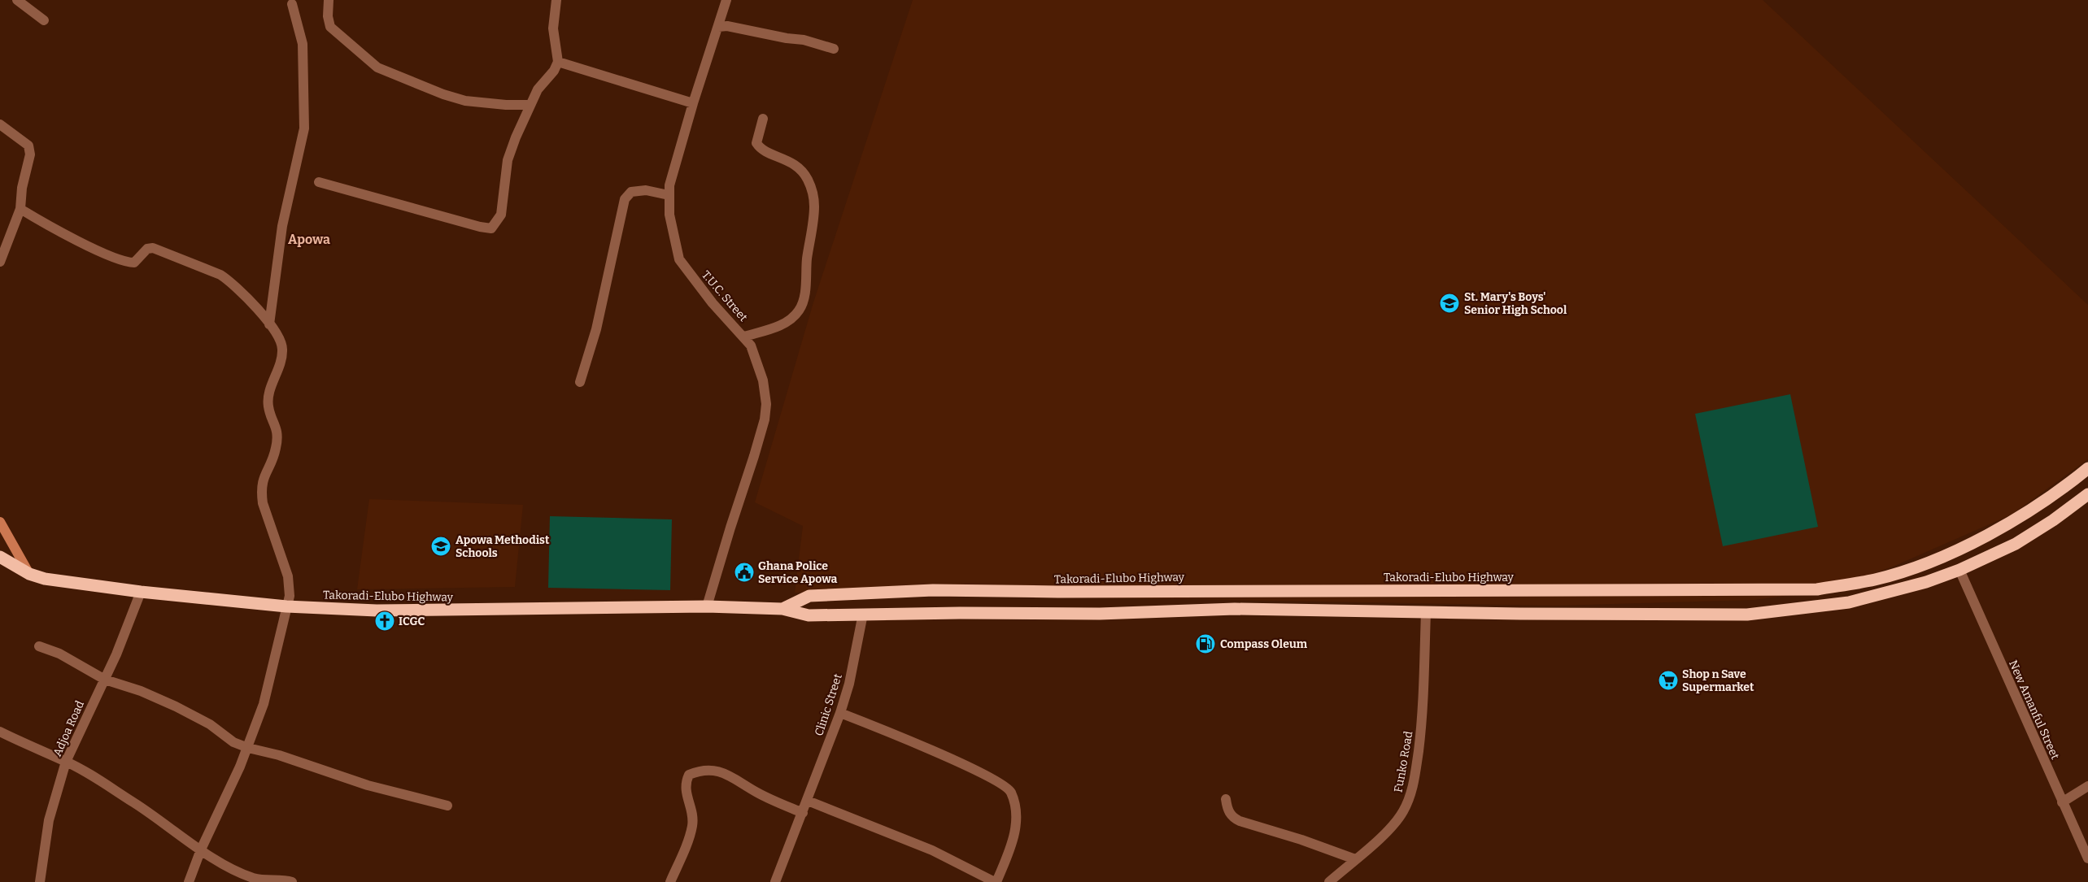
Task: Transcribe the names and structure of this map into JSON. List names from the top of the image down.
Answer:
{
  "streets": {
    "highway": ["Takoradi-Elubo Highway"],
    "street": [
      "T.U.C. Street",
      "Clinic Street",
      "New Amanful Street",
      "Adjoa Road",
      "Funko Road"
    ]
  },
  "crossings": [
    ["T.U.C. Street", "Takoradi-Elubo Highway"],
    ["Takoradi-Elubo Highway", "Clinic Street"],
    ["Takoradi-Elubo Highway", "New Amanful Street"],
    ["Takoradi-Elubo Highway", "Adjoa Road"],
    ["Takoradi-Elubo Highway", "Funko Road"]
  ],
  "districts": ["Apowa"],
  "places": {
    "school or university": ["St. Mary's Boys' Senior High School", "Apowa Methodist Schools"],
    "public building": ["Ghana Police Service Apowa"],
    "church": ["ICGC"],
    "fuel station": ["Compass Oleum"],
    "supermarket": ["Shop n Save Supermarket"]
  }
}
